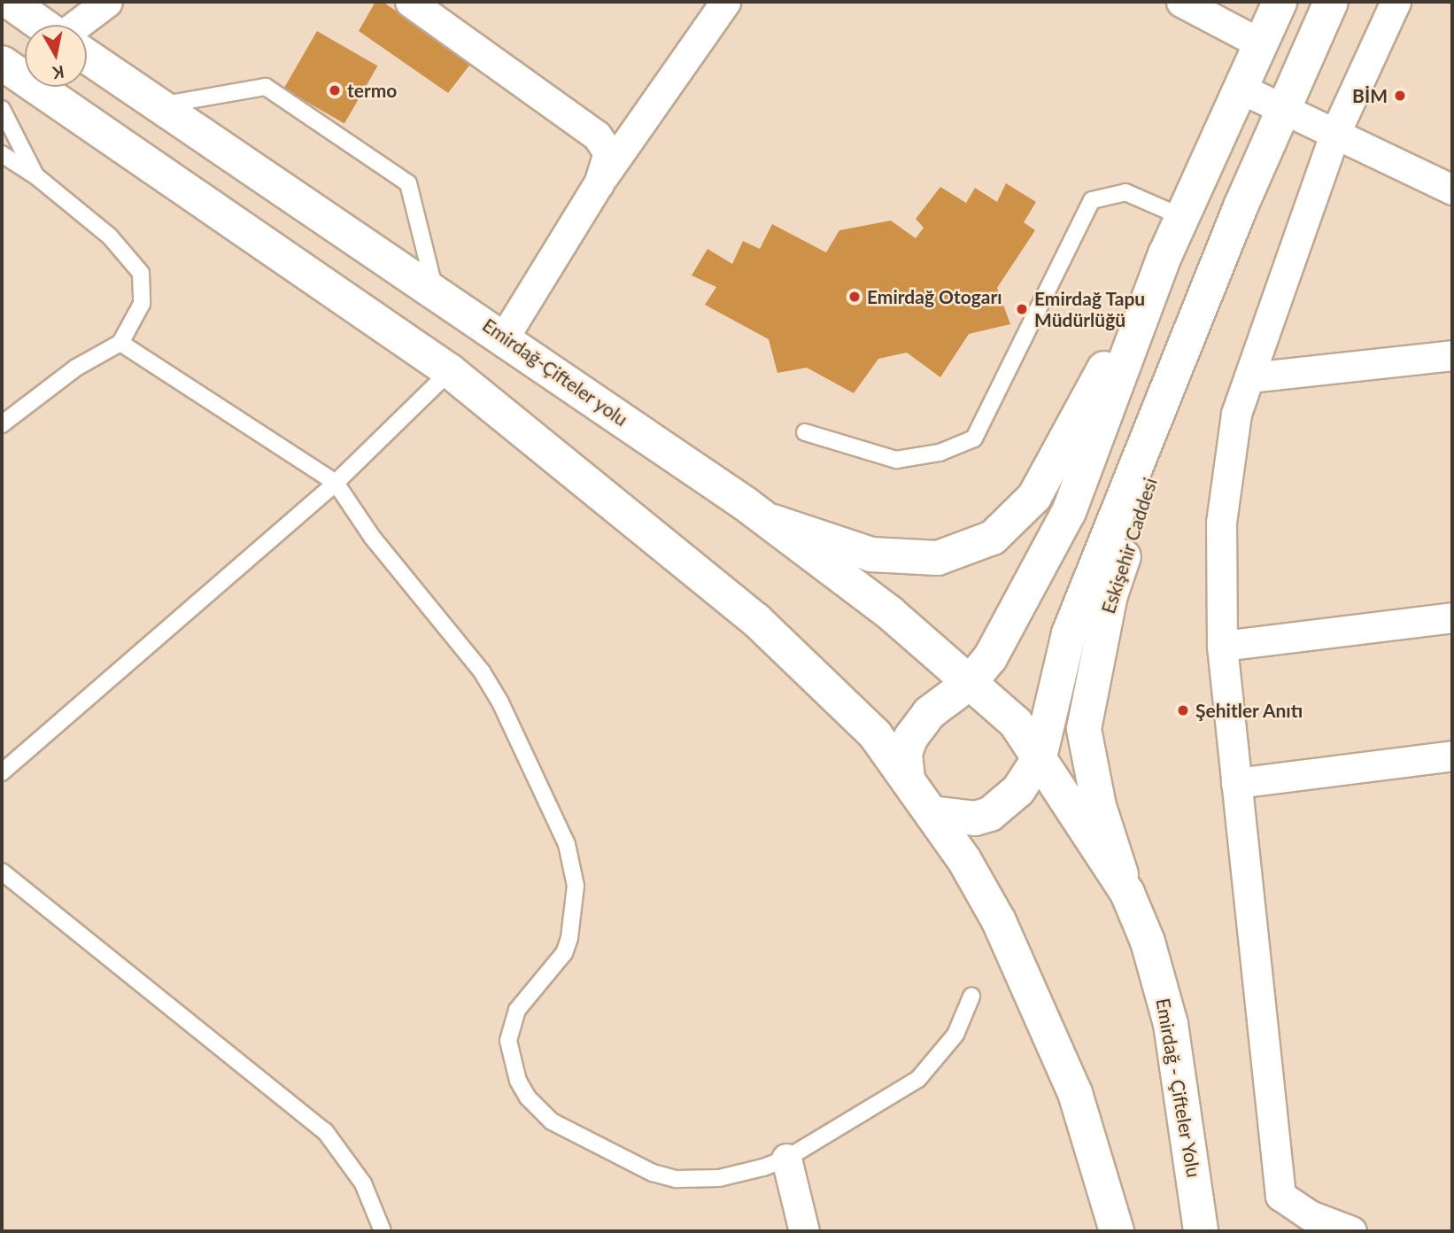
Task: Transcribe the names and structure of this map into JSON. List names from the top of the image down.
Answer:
{
  "streets": {
    "main road": ["Emirdağ-Çifteler yolu", "Eskişehir Caddesi", "Emirdağ - Çifteler Yolu"]
  },
  "crossings": [
    ["Emirdağ-Çifteler yolu", "Eskişehir Caddesi"],
    ["Emirdağ-Çifteler yolu", "Emirdağ - Çifteler Yolu"],
    ["Eskişehir Caddesi", "Emirdağ - Çifteler Yolu"]
  ],
  "places": [
    "termo",
    "BİM",
    "Emirdağ Otogarı",
    "Emirdağ Tapu Müdürlüğü",
    "Şehitler Anıtı"
  ],
  "north": "bottom"
}
